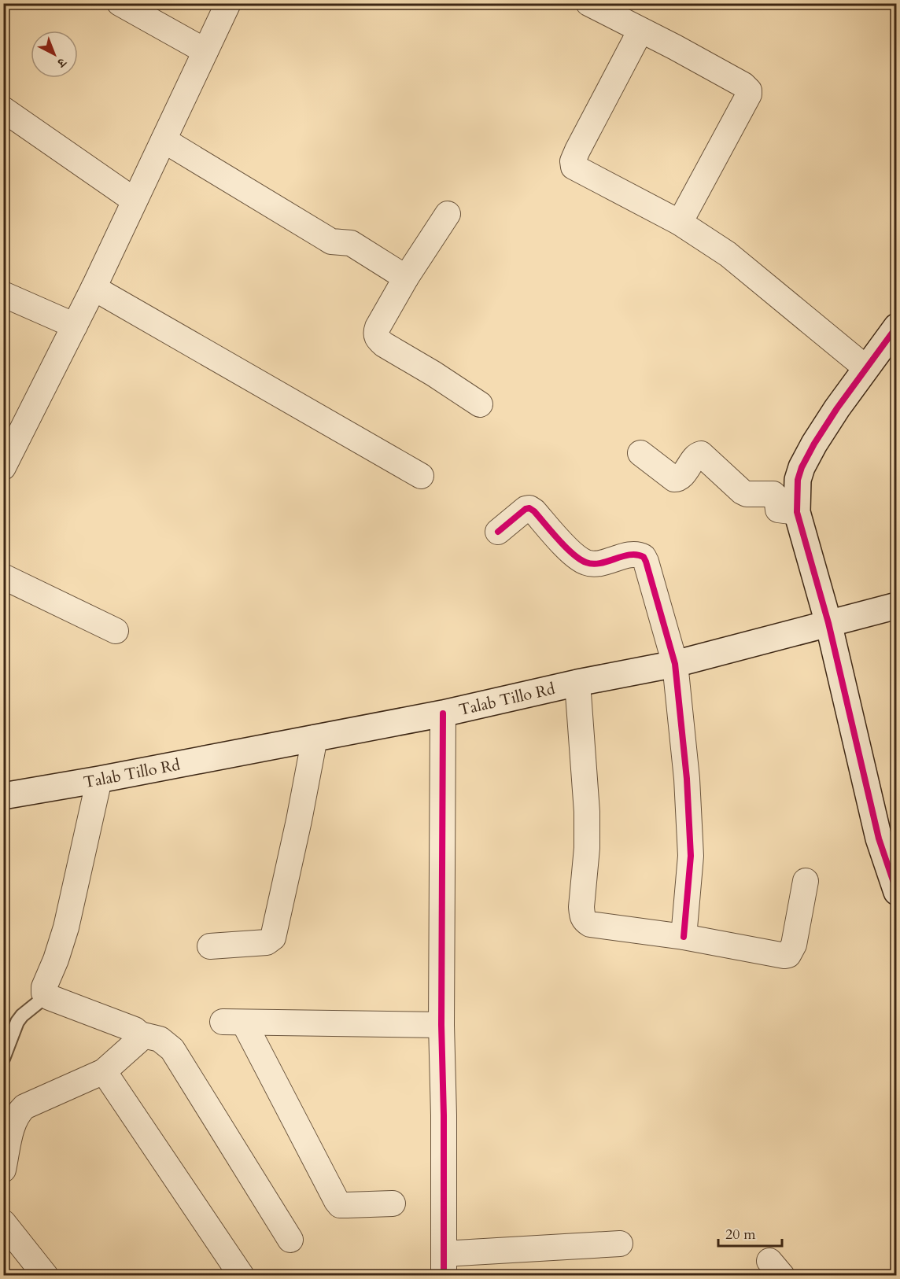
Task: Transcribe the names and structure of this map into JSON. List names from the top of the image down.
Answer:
{
  "streets": {
    "main road": ["Talab Tillo Rd"]
  },
  "scale_bar": "20 m",
  "north": "bottom right"
}
